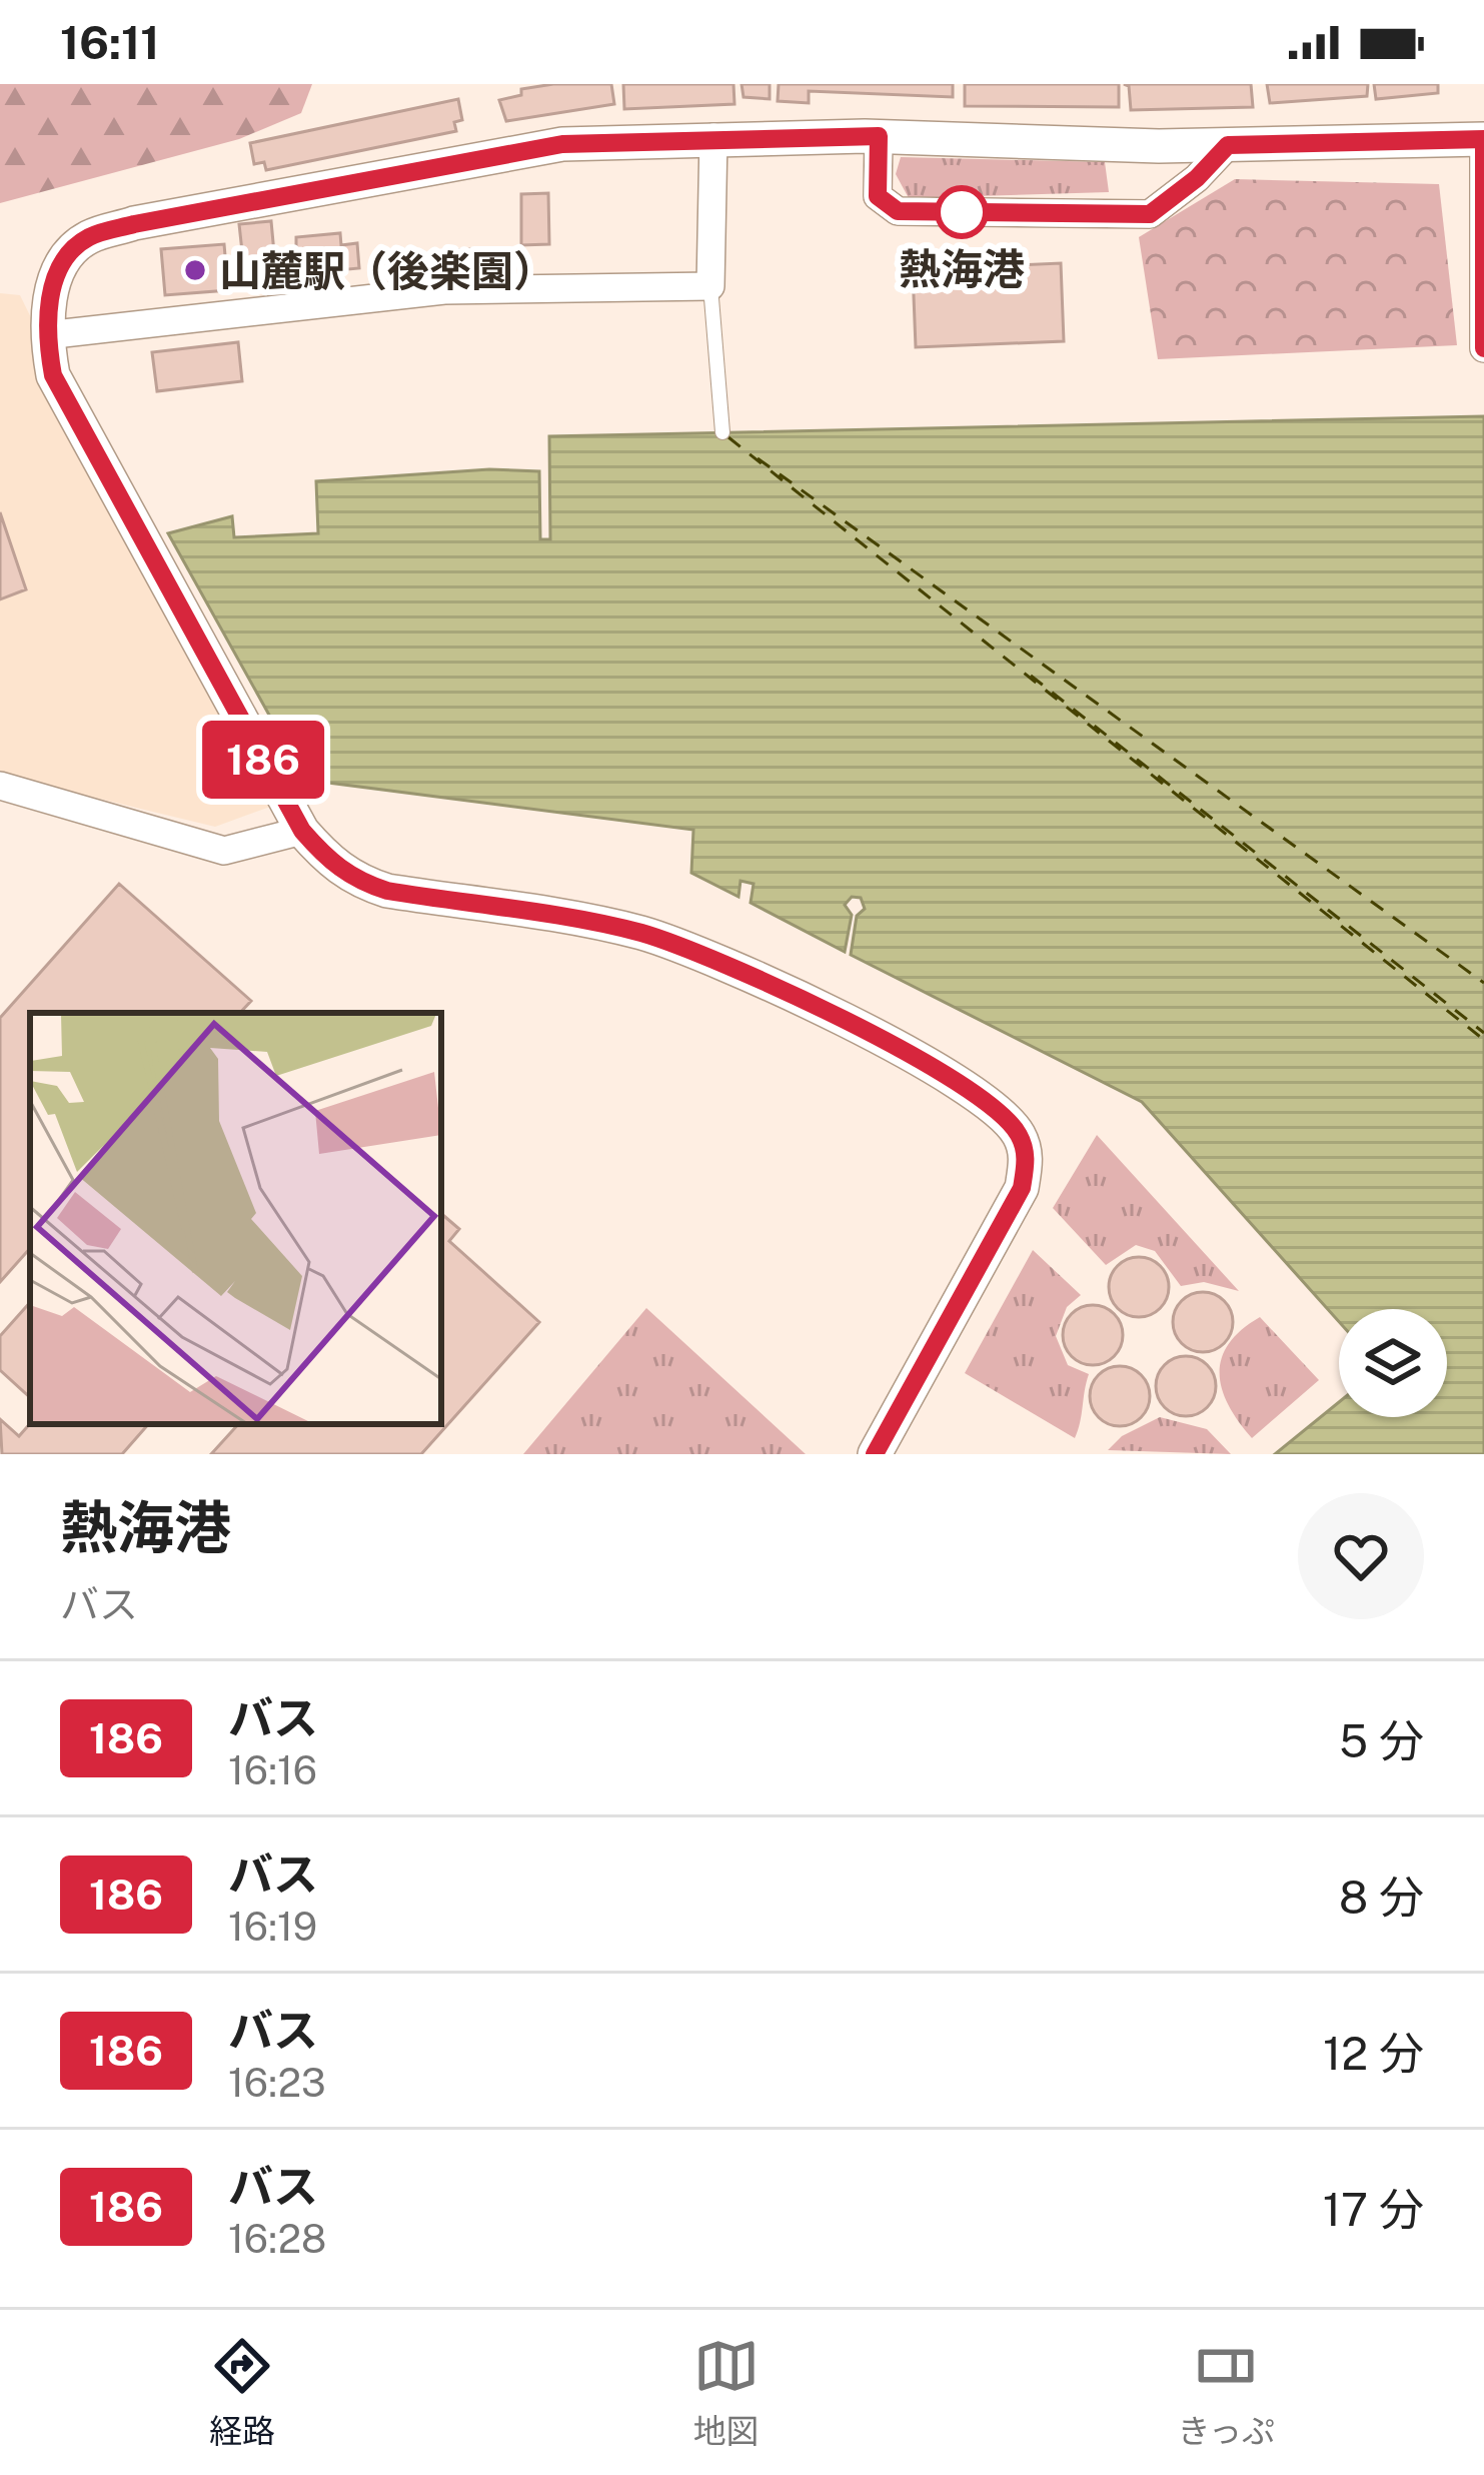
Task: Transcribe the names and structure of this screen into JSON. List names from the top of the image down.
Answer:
{
  "places": ["熱海港", "山麓駅（後楽園）"],
  "lines": ["bus line 186"],
  "page": {
    "status": "16:11",
    "on_map": "186",
    "heading": ["熱海港", "バス"],
    "list": [
      {
        "mark": "186",
        "name": "バス",
        "note": "16:16",
        "value": "5 分"
      },
      {
        "mark": "186",
        "name": "バス",
        "note": "16:19",
        "value": "8 分"
      },
      {
        "mark": "186",
        "name": "バス",
        "note": "16:23",
        "value": "12 分"
      },
      {
        "mark": "186",
        "name": "バス",
        "note": "16:28",
        "value": "17 分"
      }
    ],
    "tabs": ["経路", "地図", "きっぷ"]
  }
}
